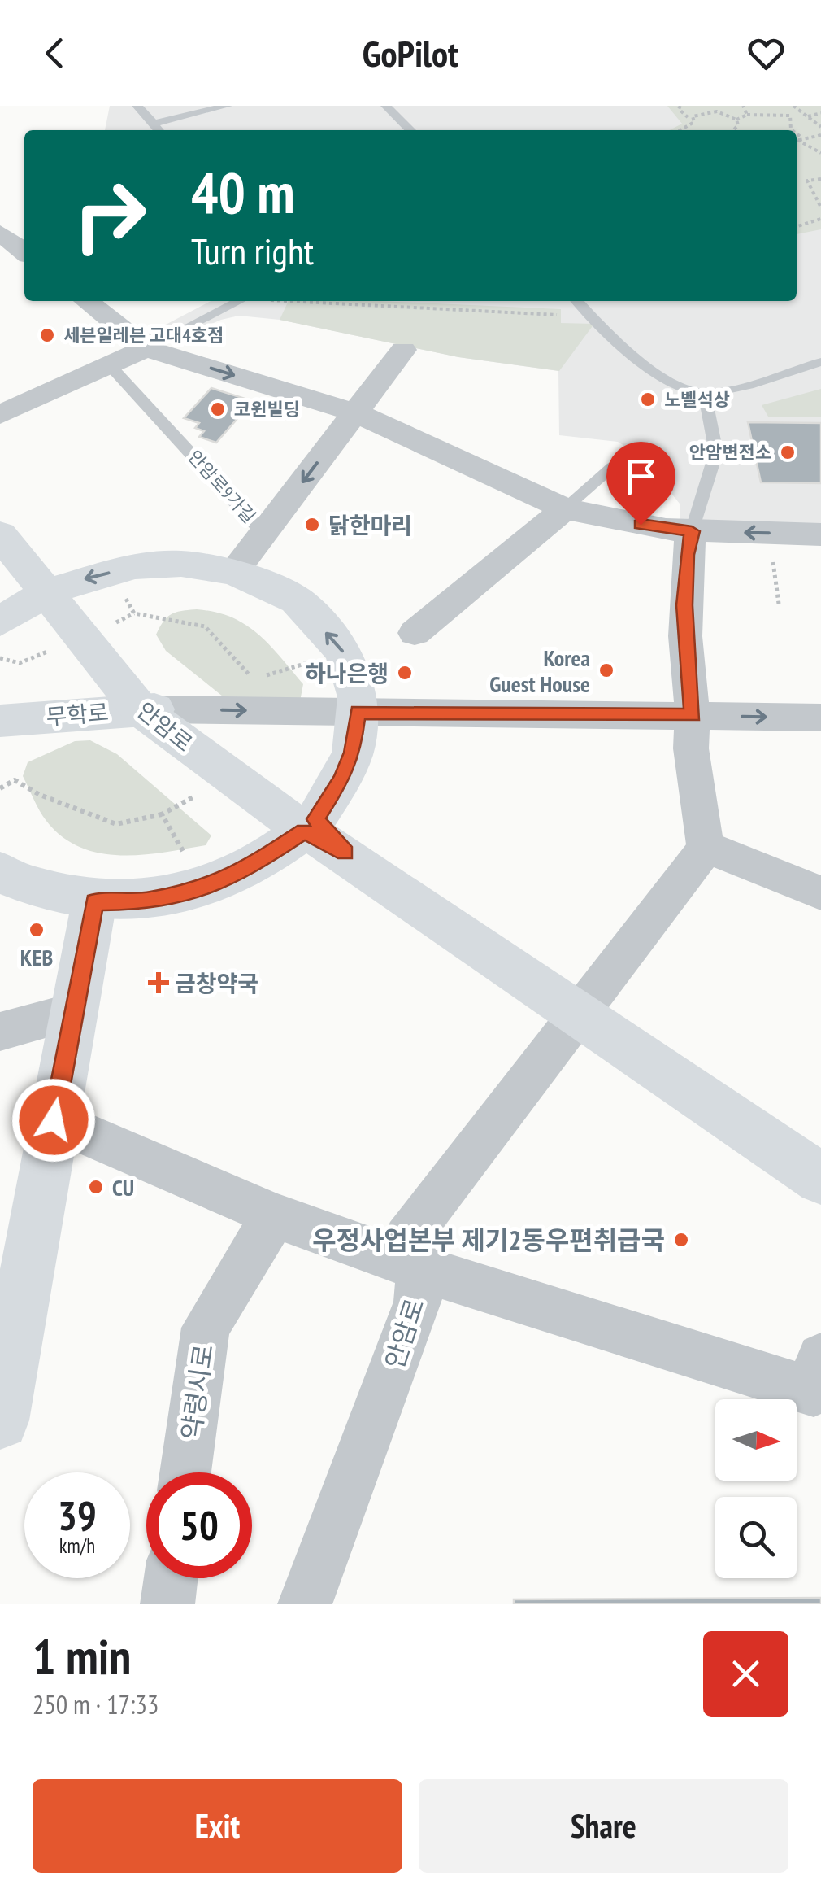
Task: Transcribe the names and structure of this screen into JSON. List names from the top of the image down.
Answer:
{
  "streets": {
    "main road": ["무학로", "안암로"],
    "street": ["안암로9가길", "약령시로"]
  },
  "crossings": [
    ["무학로", "안암로"]
  ],
  "places": {
    "other": [
      "세븐일레븐 고대4호점",
      "노벨석상",
      "코윈빌딩",
      "안암변전소",
      "닭한마리",
      "Korea Guest House",
      "하나은행",
      "KEB",
      "CU",
      "우정사업본부 제기2동우편취급국"
    ],
    "health": ["금창약국"]
  },
  "north": "right",
  "page": {
    "header": "GoPilot",
    "turn": ["40 m", "Turn right"],
    "speed": "39 km/h",
    "limit": "50",
    "heading": ["1 min", "250 m · 17:33"],
    "buttons": ["Exit", "Share"]
  }
}
